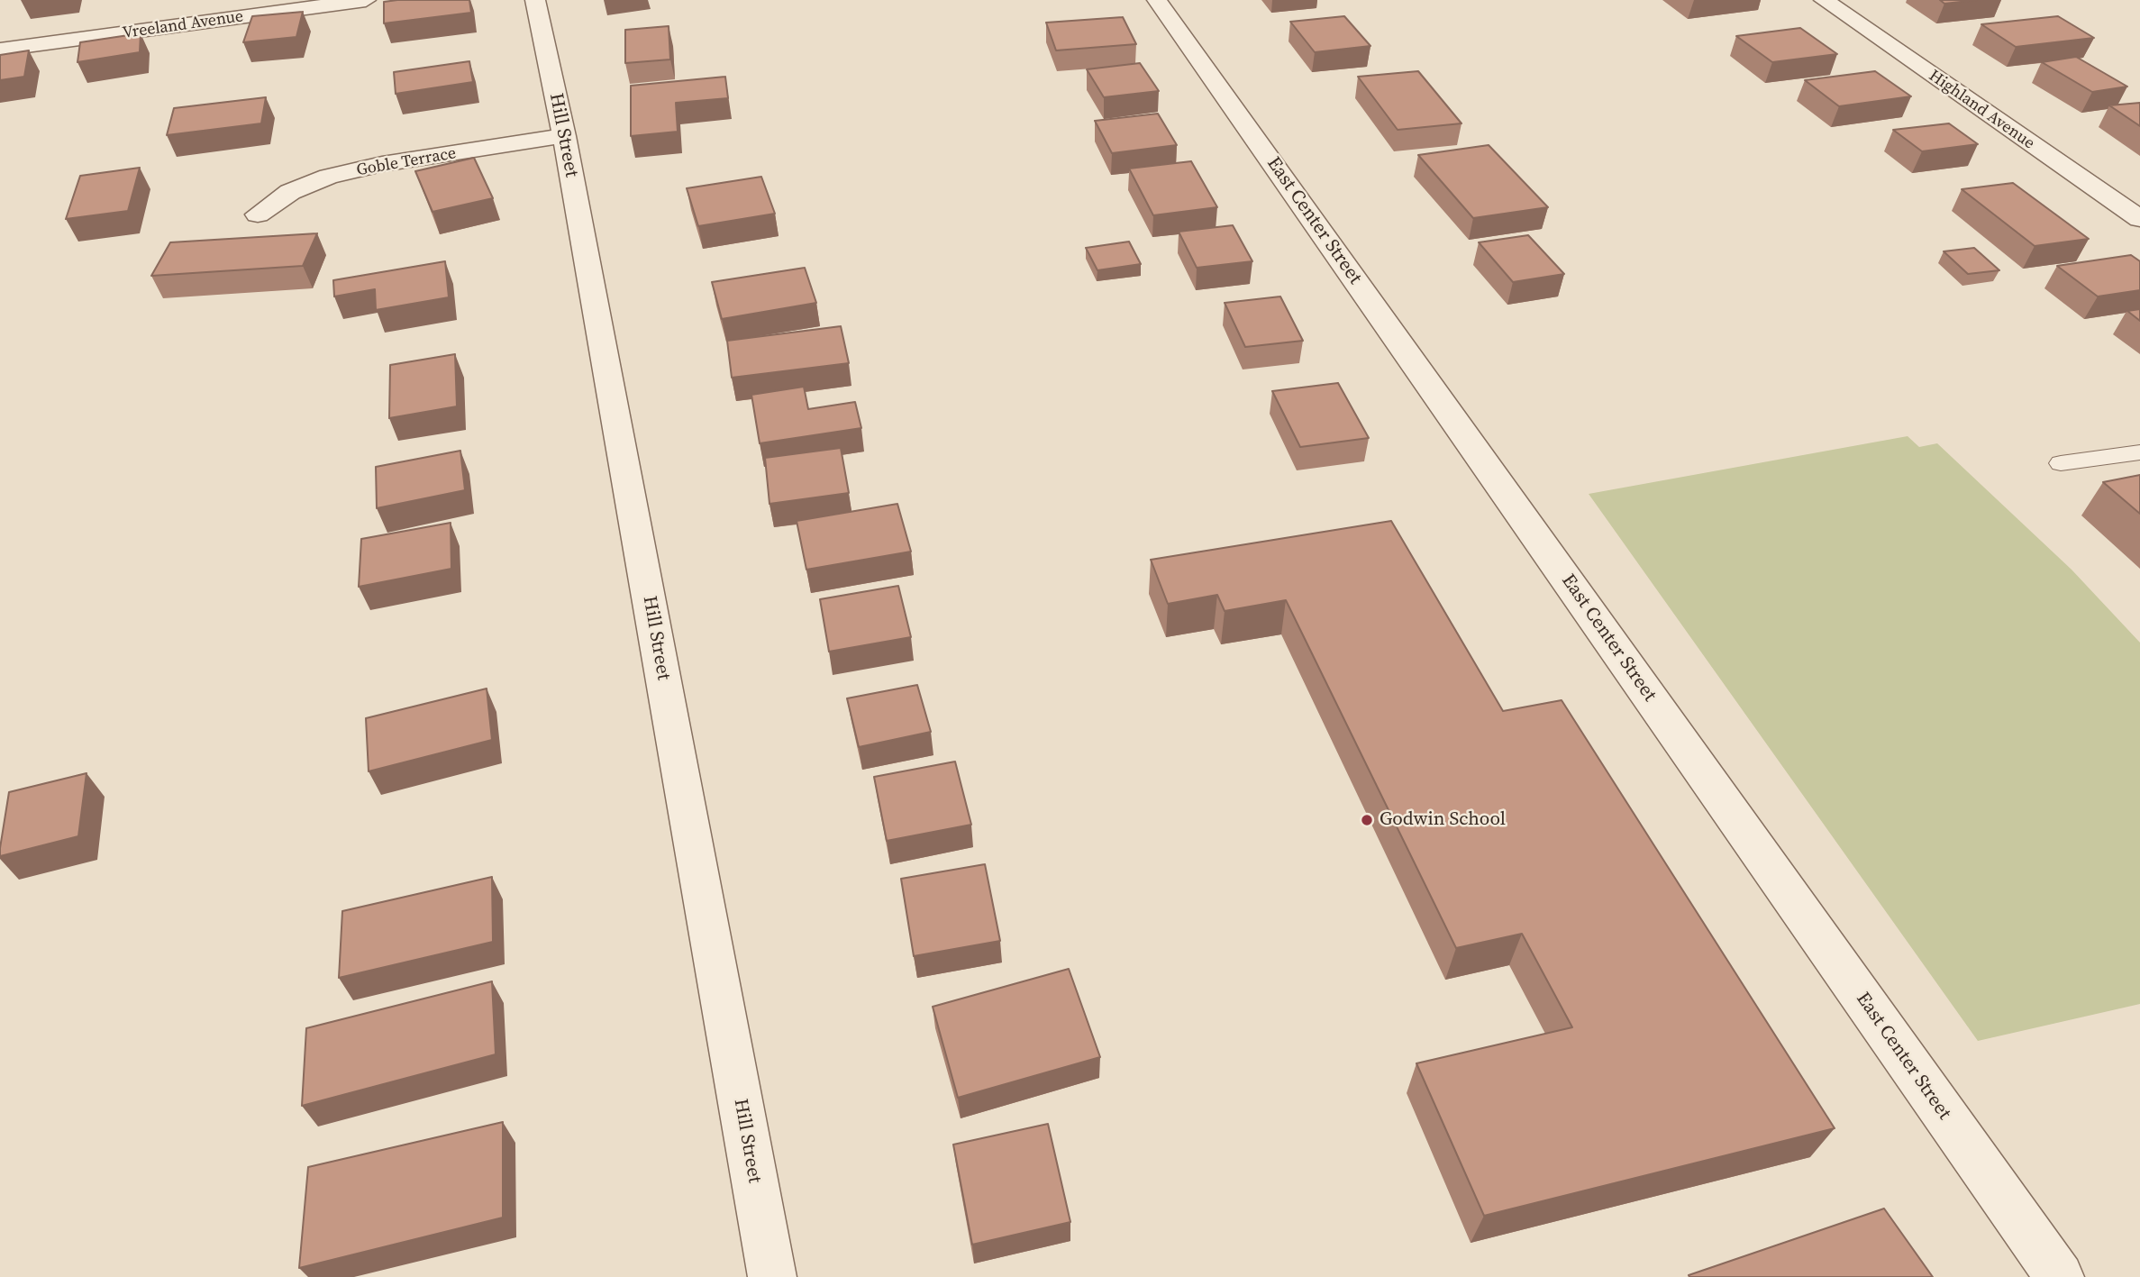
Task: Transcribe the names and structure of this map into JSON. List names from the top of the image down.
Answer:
{
  "streets": {
    "street": [
      "Vreeland Avenue",
      "Highland Avenue",
      "Hill Street",
      "Goble Terrace",
      "East Center Street"
    ]
  },
  "crossings": [
    ["Hill Street", "Goble Terrace"]
  ],
  "places": ["Godwin School"]
}
